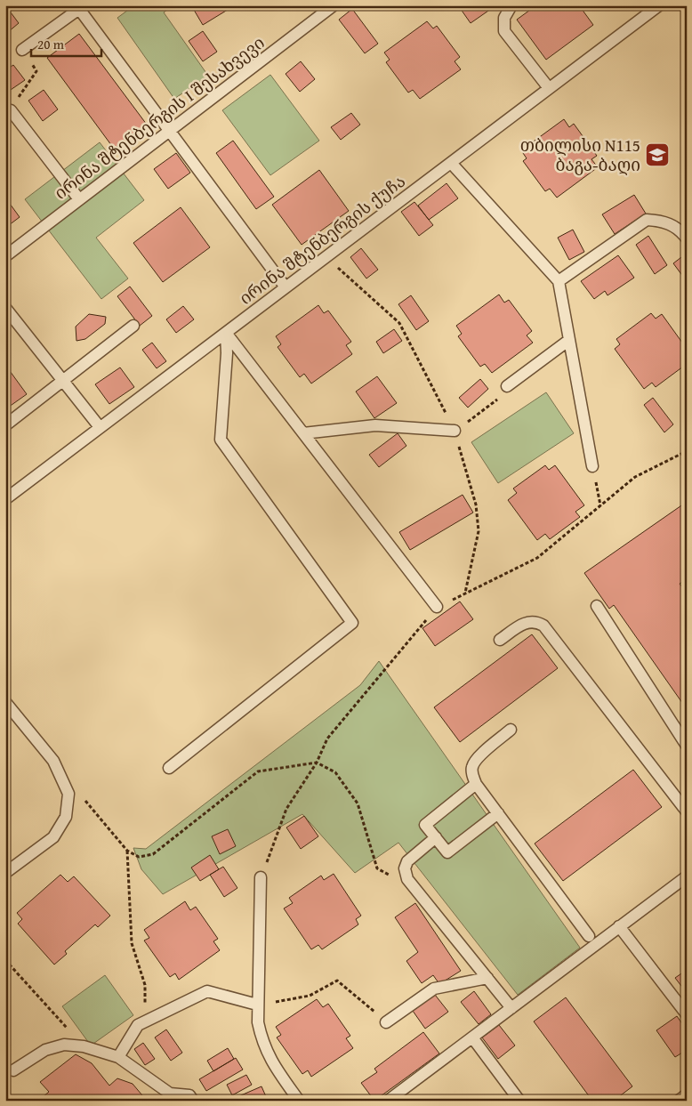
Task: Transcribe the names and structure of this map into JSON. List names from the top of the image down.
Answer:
{
  "streets": {
    "lane": ["ირინა შტენბერგის I შესახვევი", "ირინა შტენბერგის ქუჩა"]
  },
  "places": {
    "school or university": ["თბილისი N115 ბაგა-ბაღი"]
  },
  "scale_bar": "20 m"
}
